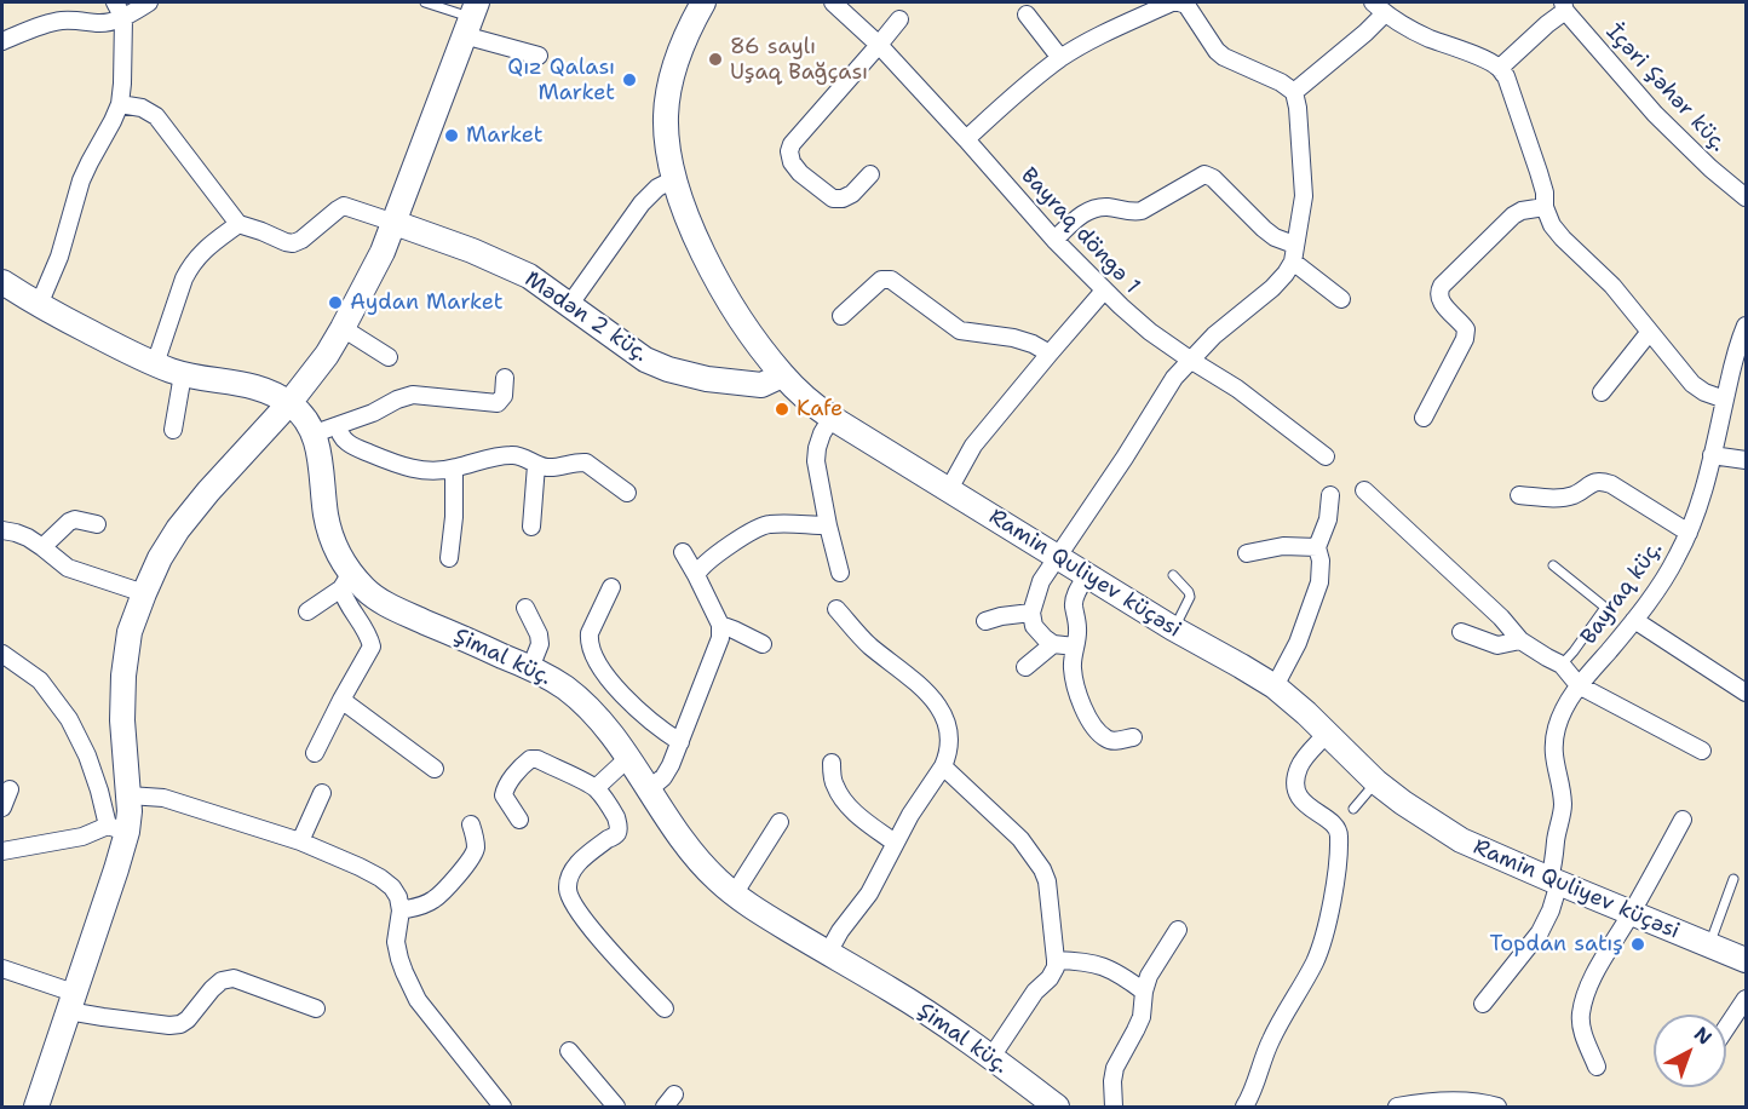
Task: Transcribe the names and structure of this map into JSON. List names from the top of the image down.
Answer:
{
  "streets": {
    "street": [
      "İçəri Şəhər küç.",
      "Bayraq döngə 1",
      "Mədən 2 küç.",
      "Ramin Quliyev küçəsi",
      "Bayraq küç.",
      "Şimal küç."
    ]
  },
  "crossings": [
    ["Mədən 2 küç.", "Ramin Quliyev küçəsi"],
    ["Ramin Quliyev küçəsi", "Bayraq küç."]
  ],
  "places": [
    "86 saylı Uşaq Bağçası",
    "Qız Qalası Market",
    "Market",
    "Aydan Market",
    "Kafe",
    "Topdan satış"
  ],
  "north": "top right"
}
